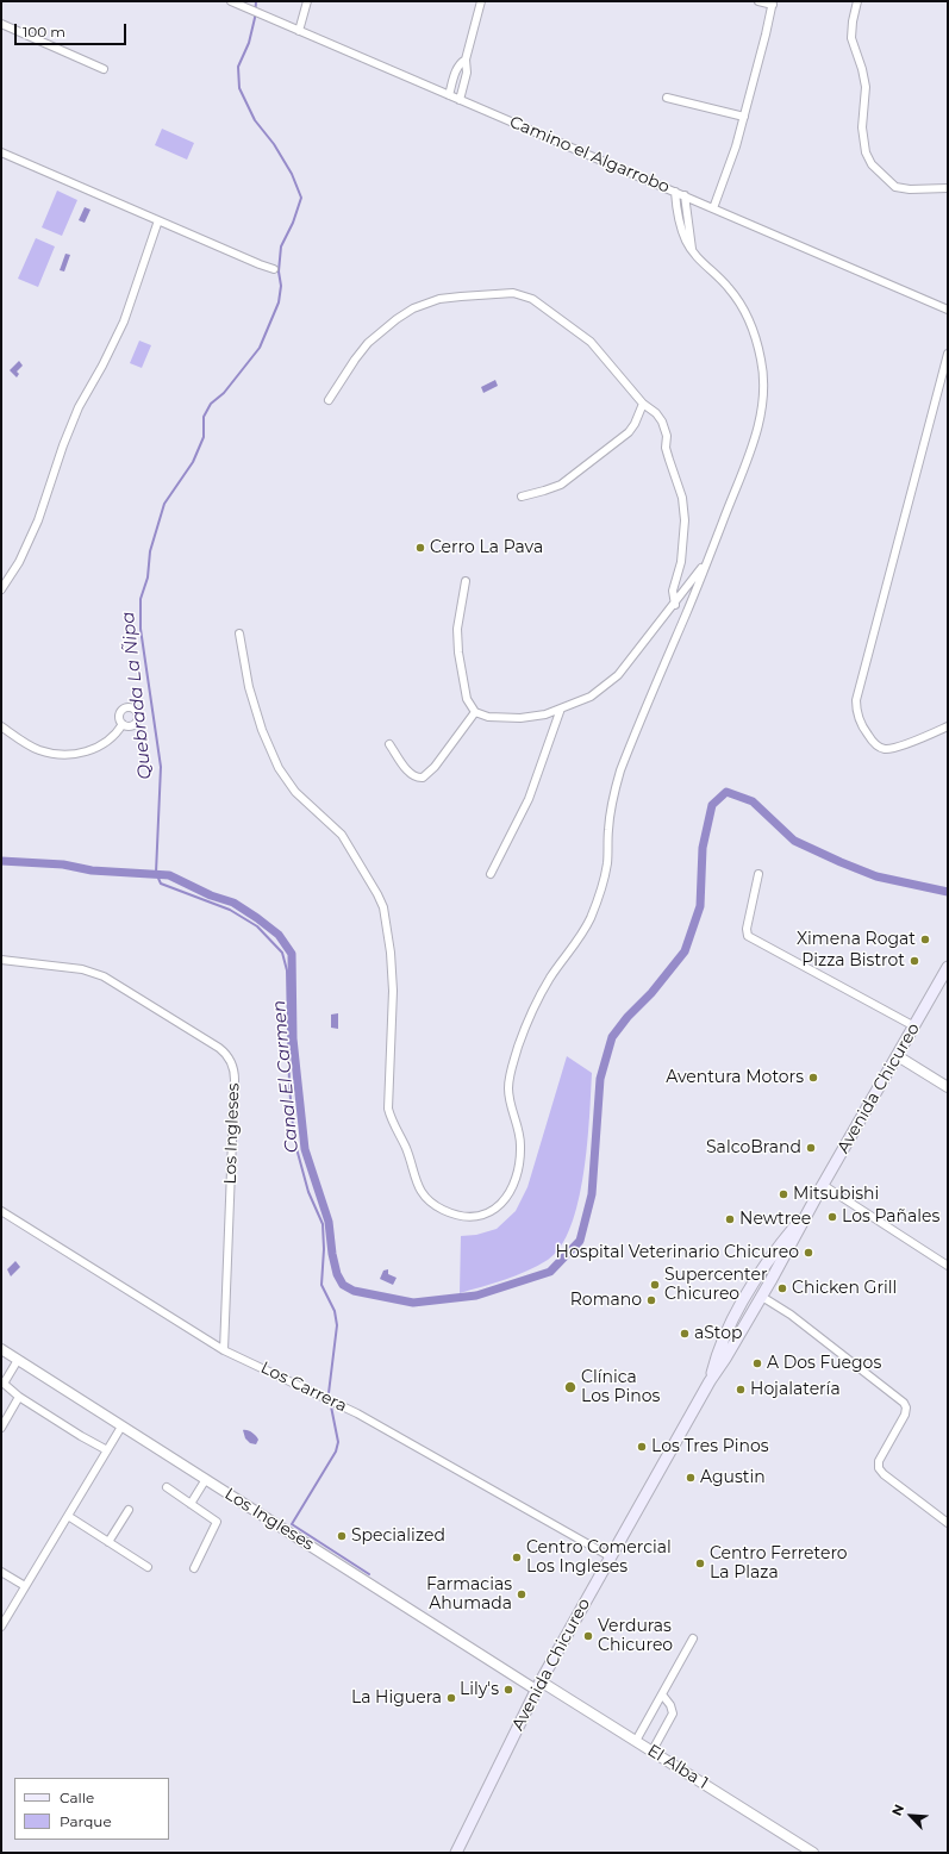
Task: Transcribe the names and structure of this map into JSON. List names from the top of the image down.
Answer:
{
  "streets": {
    "main road": ["Avenida Chicureo"],
    "street": [
      "Camino el Algarrobo",
      "Los Ingleses",
      "Los Carrera",
      "El Alba 1"
    ]
  },
  "crossings": [
    ["Avenida Chicureo", "Los Ingleses"],
    ["Avenida Chicureo", "Los Carrera"],
    ["Avenida Chicureo", "El Alba 1"],
    ["Los Ingleses", "Los Carrera"],
    ["Los Ingleses", "El Alba 1"]
  ],
  "water": ["Quebrada La Ñipa", "Canal El Carmen"],
  "places": [
    "Cerro La Pava",
    "Ximena Rogat",
    "Pizza Bistrot",
    "Aventura Motors",
    "SalcoBrand",
    "Mitsubishi",
    "Los Pañales",
    "Newtree",
    "Hospital Veterinario Chicureo",
    "Supercenter Chicureo",
    "Chicken Grill",
    "Romano",
    "aStop",
    "A Dos Fuegos",
    "Clínica Los Pinos",
    "Hojalatería",
    "Los Tres Pinos",
    "Agustin",
    "Specialized",
    "Centro Comercial Los Ingleses",
    "Centro Ferretero La Plaza",
    "Farmacias Ahumada",
    "Verduras Chicureo",
    "Lily's",
    "La Higuera"
  ],
  "legend": ["Calle", "Parque"],
  "scale_bar": "100 m",
  "north": "top left"
}
